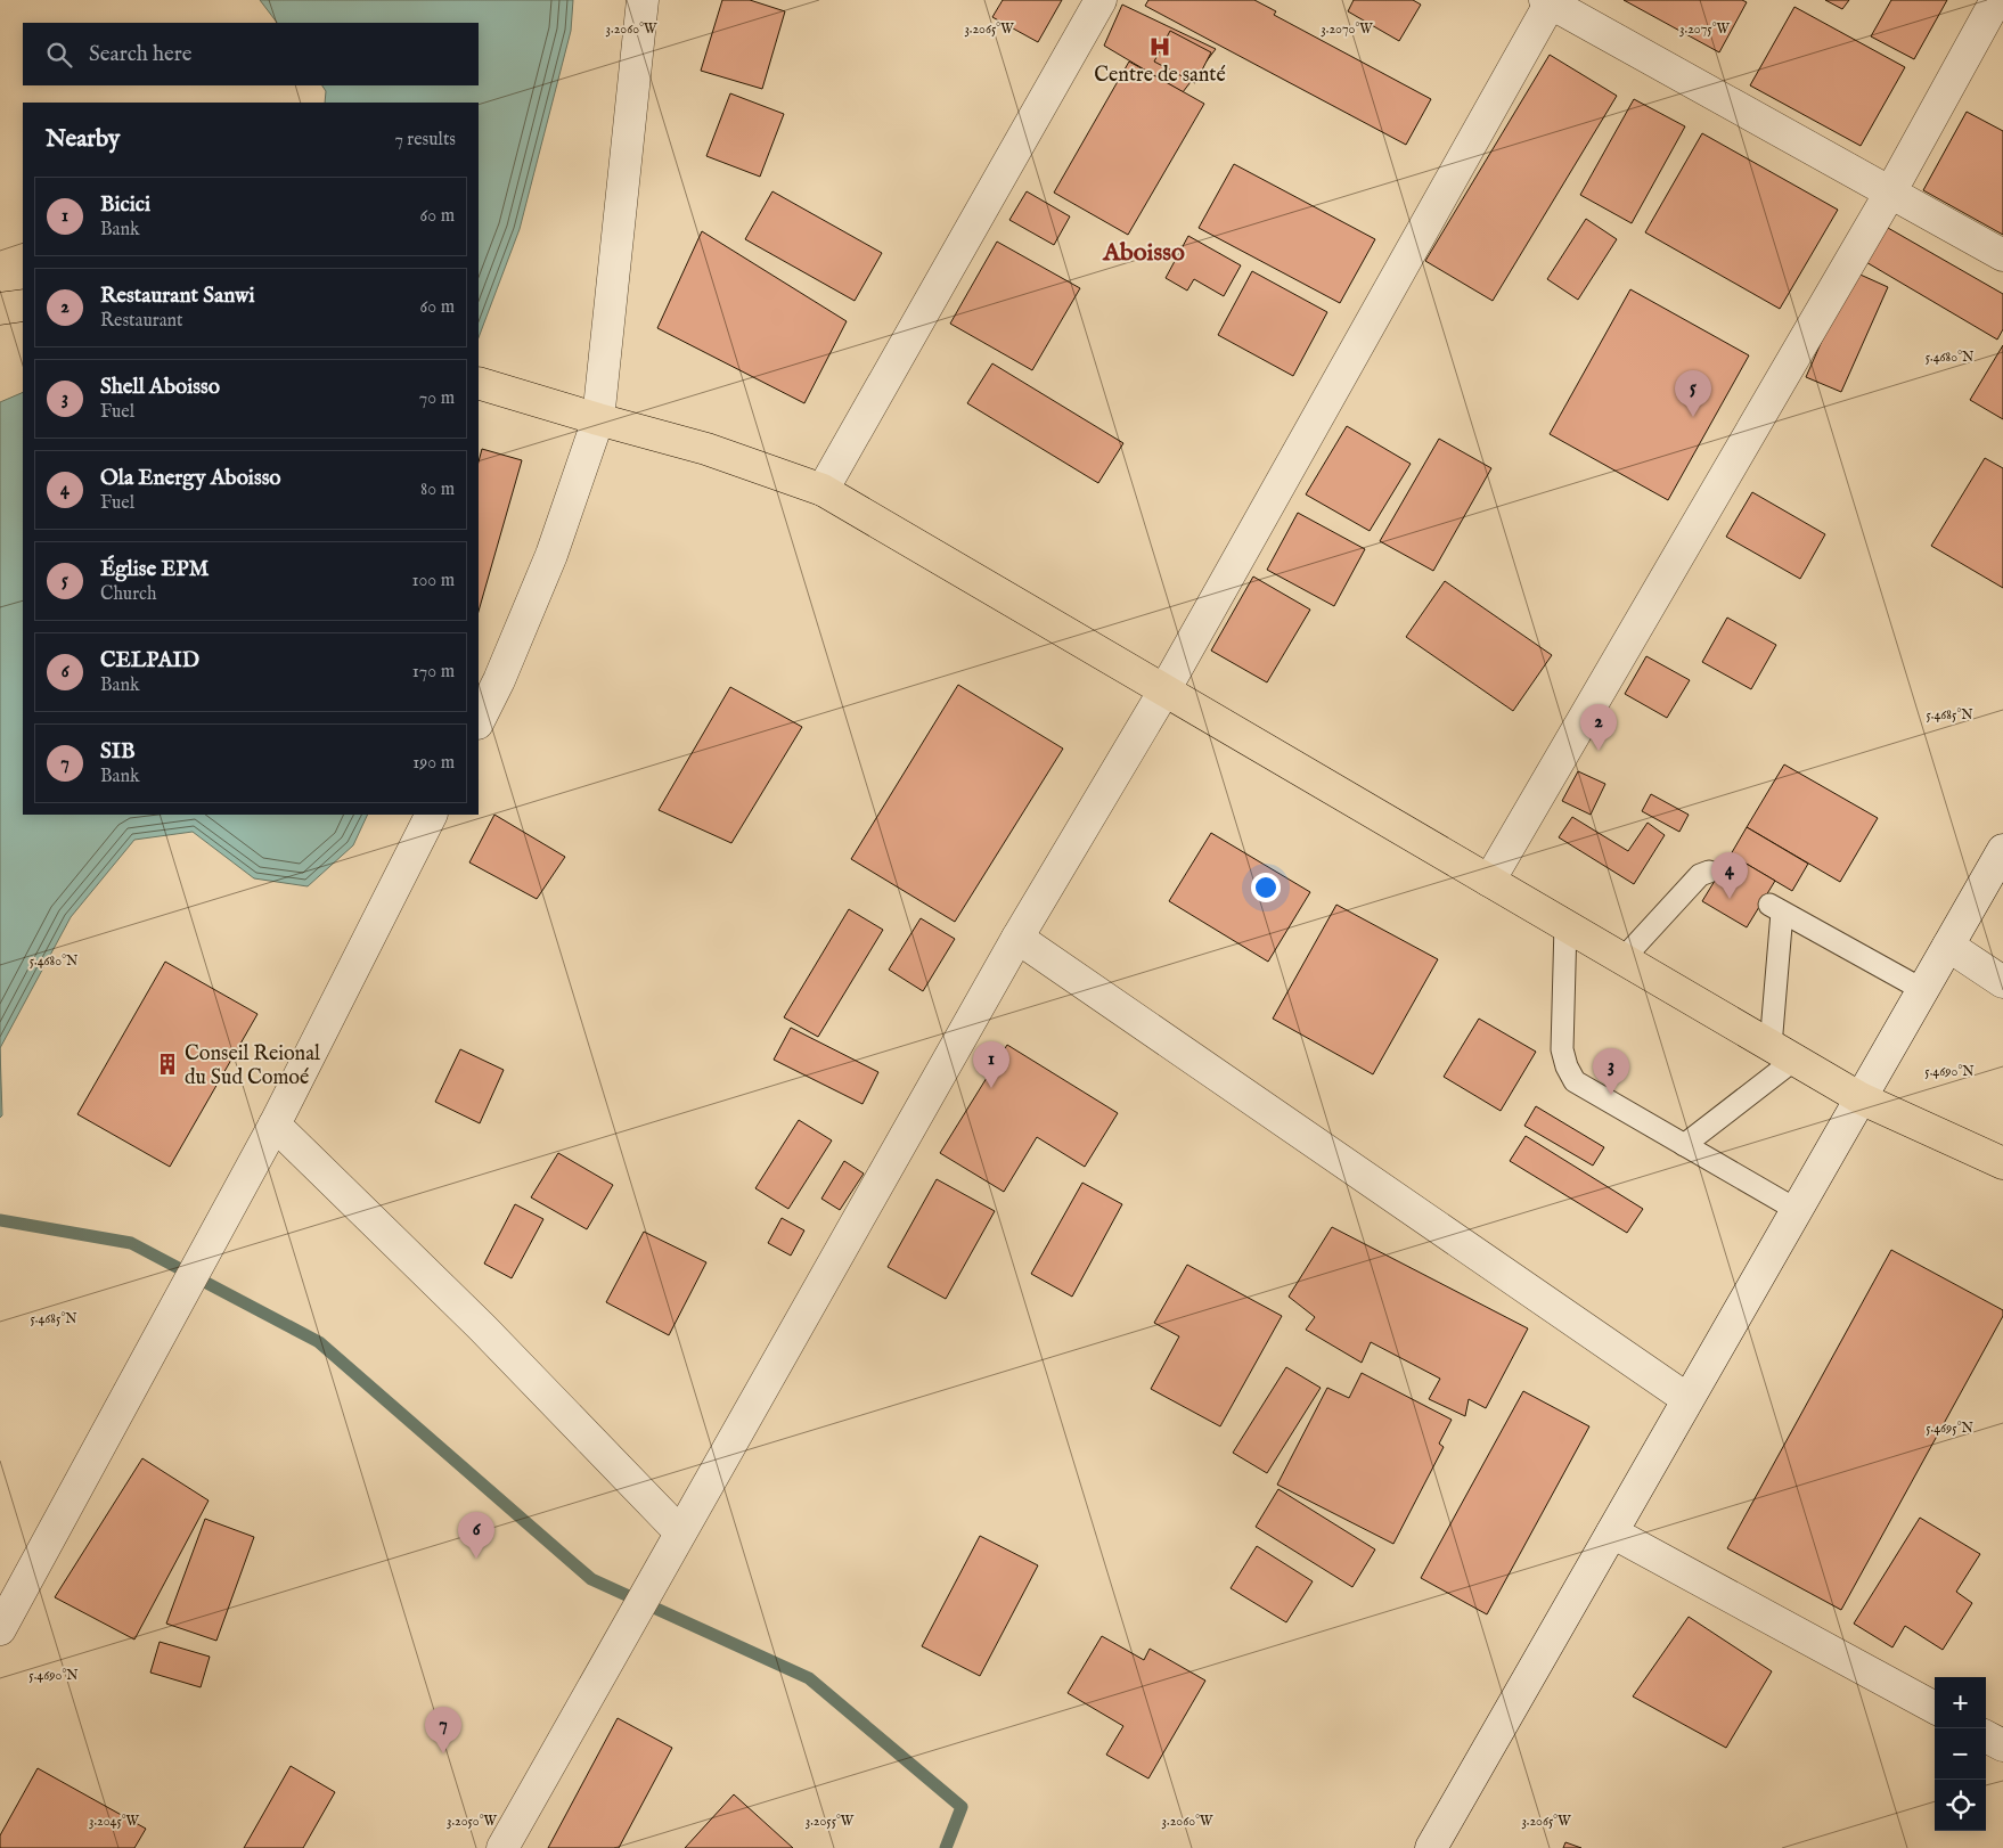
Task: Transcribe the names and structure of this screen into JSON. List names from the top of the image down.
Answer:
{
  "districts": ["Aboisso"],
  "places": {
    "hospital": ["Centre de santé"],
    "building": ["Conseil Reional du Sud Comoé"]
  },
  "page": {
    "search": "Search here",
    "heading": ["Nearby", "7 results"],
    "list": [
      {
        "mark": "1",
        "name": "Bicici",
        "note": "Bank",
        "value": "60 m"
      },
      {
        "mark": "2",
        "name": "Restaurant Sanwi",
        "note": "Restaurant",
        "value": "60 m"
      },
      {
        "mark": "3",
        "name": "Shell Aboisso",
        "note": "Fuel",
        "value": "70 m"
      },
      {
        "mark": "4",
        "name": "Ola Energy Aboisso",
        "note": "Fuel",
        "value": "80 m"
      },
      {
        "mark": "5",
        "name": "Église EPM",
        "note": "Church",
        "value": "100 m"
      },
      {
        "mark": "6",
        "name": "CELPAID",
        "note": "Bank",
        "value": "170 m"
      },
      {
        "mark": "7",
        "name": "SIB",
        "note": "Bank",
        "value": "190 m"
      }
    ],
    "pins": [
      "5",
      "2",
      "4",
      "1",
      "3",
      "6",
      "7"
    ],
    "map_buttons": ["+", "−"]
  },
  "coordinates": [
    "3.2060°W",
    "3.2065°W",
    "3.2070°W",
    "3.2075°W",
    "5.4680°N",
    "5.4685°N",
    "5.4690°N",
    "5.4695°N",
    "3.2045°W",
    "3.2050°W",
    "3.2055°W"
  ]
}
